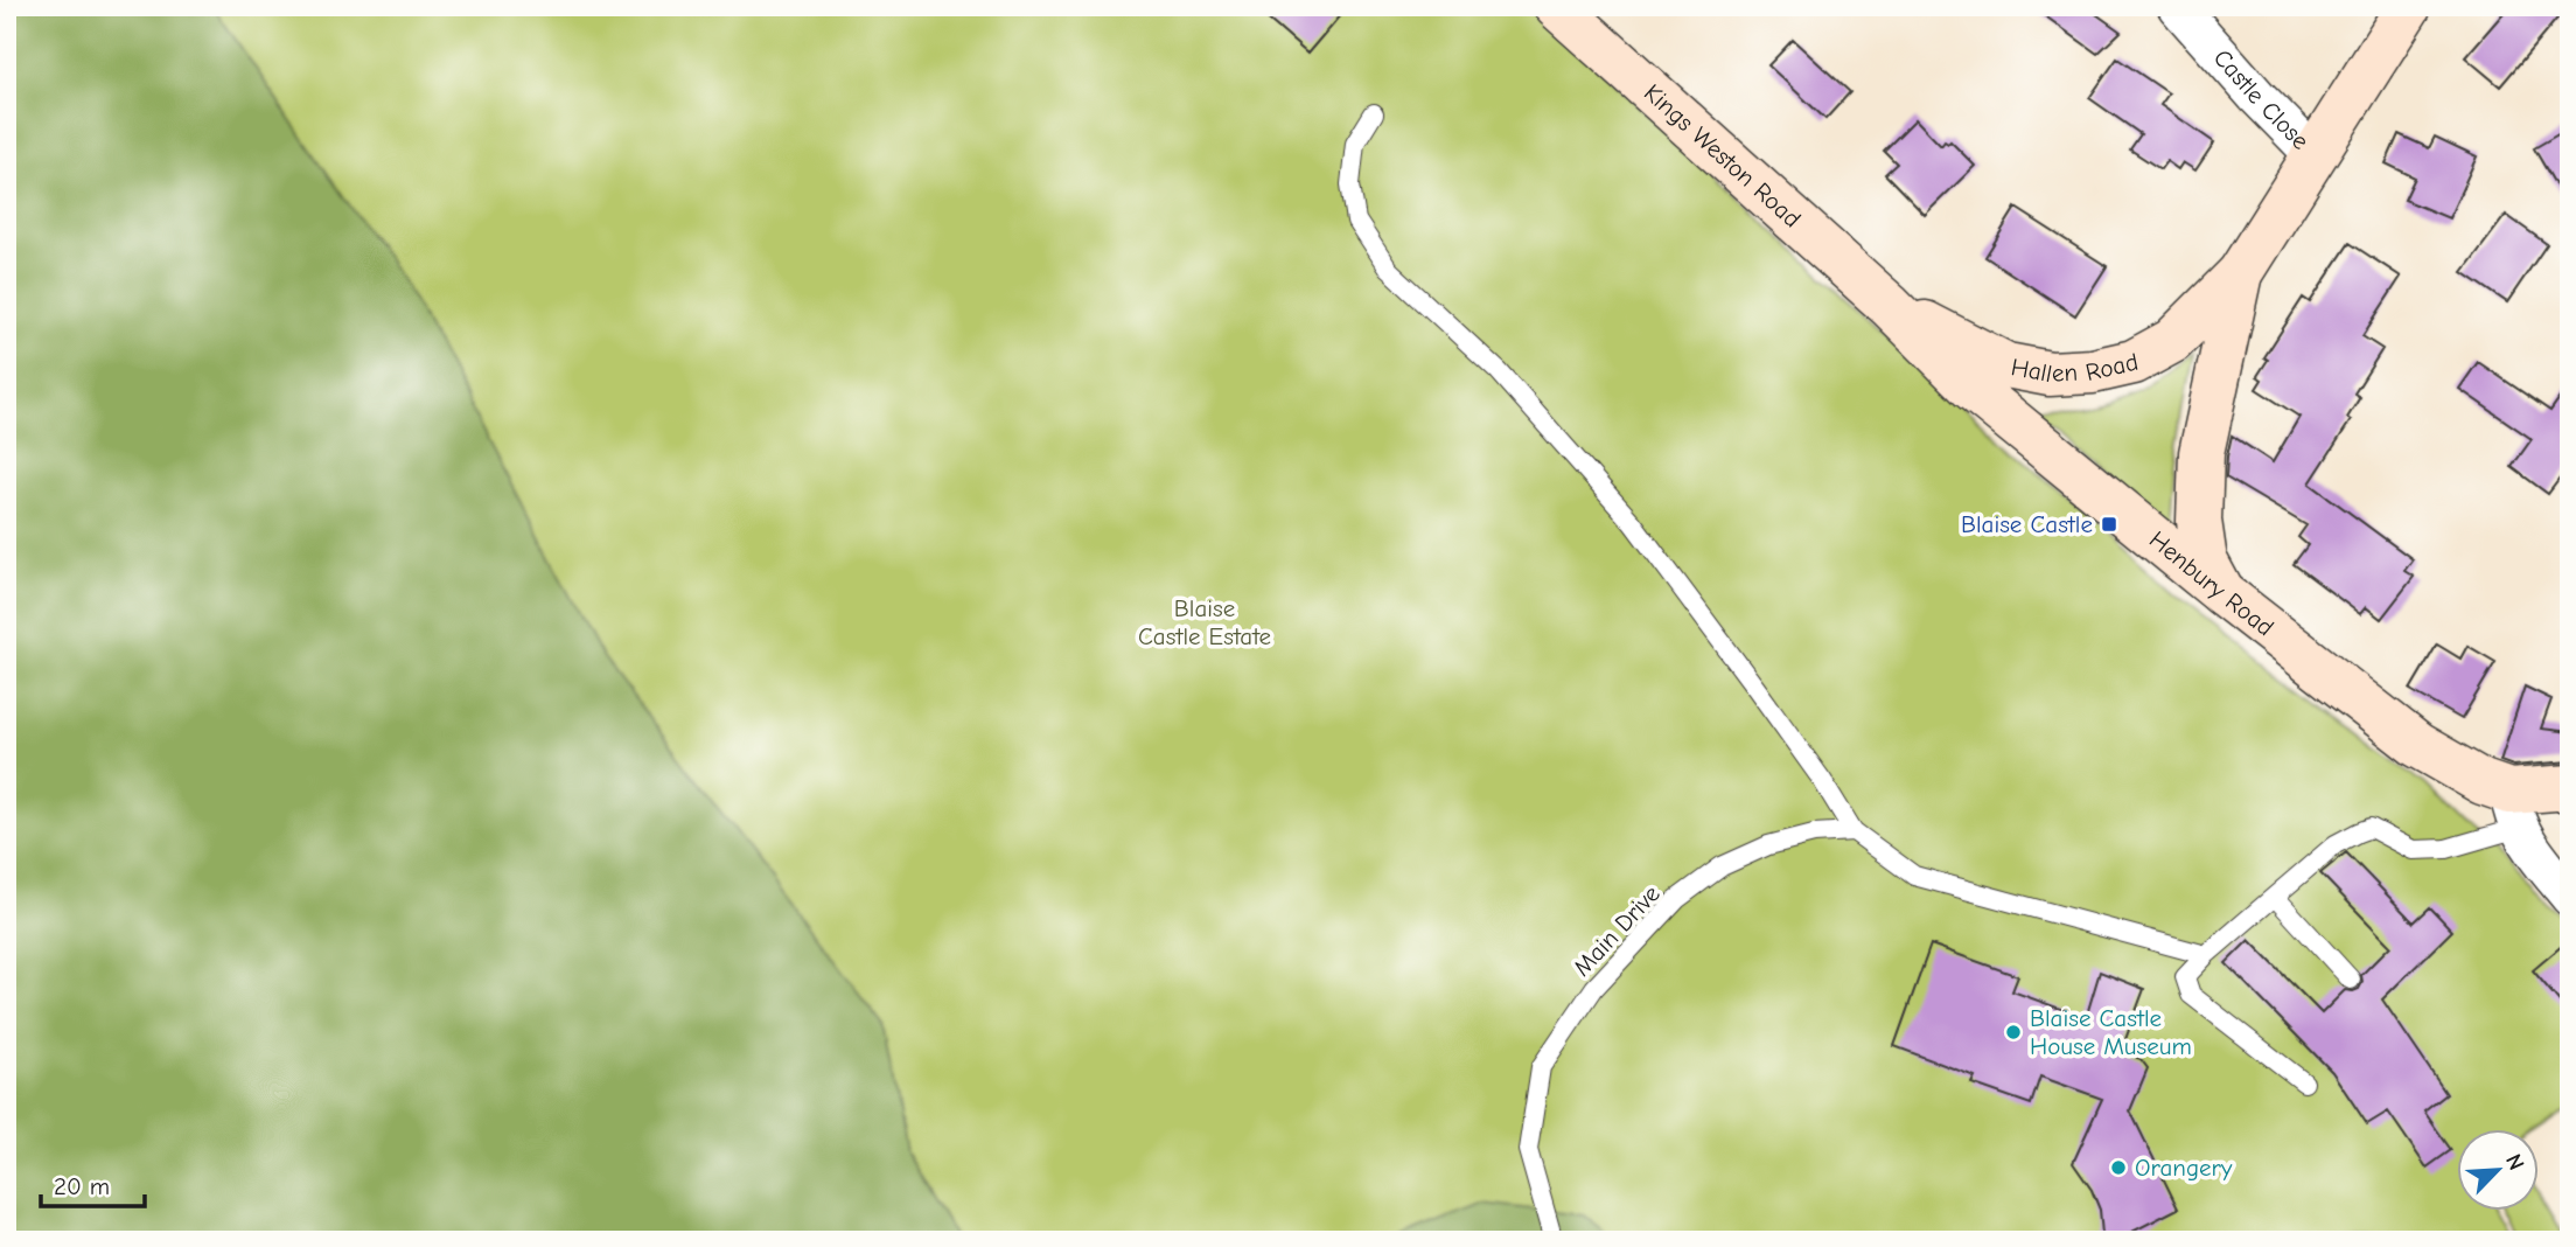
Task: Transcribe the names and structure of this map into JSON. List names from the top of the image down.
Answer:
{
  "streets": {
    "main road": ["Kings Weston Road", "Hallen Road", "Henbury Road"],
    "street": ["Castle Close"],
    "lane": ["Main Drive"]
  },
  "crossings": [
    ["Castle Close", "Hallen Road"],
    ["Kings Weston Road", "Hallen Road"],
    ["Kings Weston Road", "Henbury Road"],
    ["Hallen Road", "Henbury Road"]
  ],
  "parks": ["Blaise Castle Estate"],
  "places": {
    "transit": ["Blaise Castle"],
    "other": ["Blaise Castle House Museum", "Orangery"]
  },
  "scale_bar": "20 m",
  "north": "top right"
}
